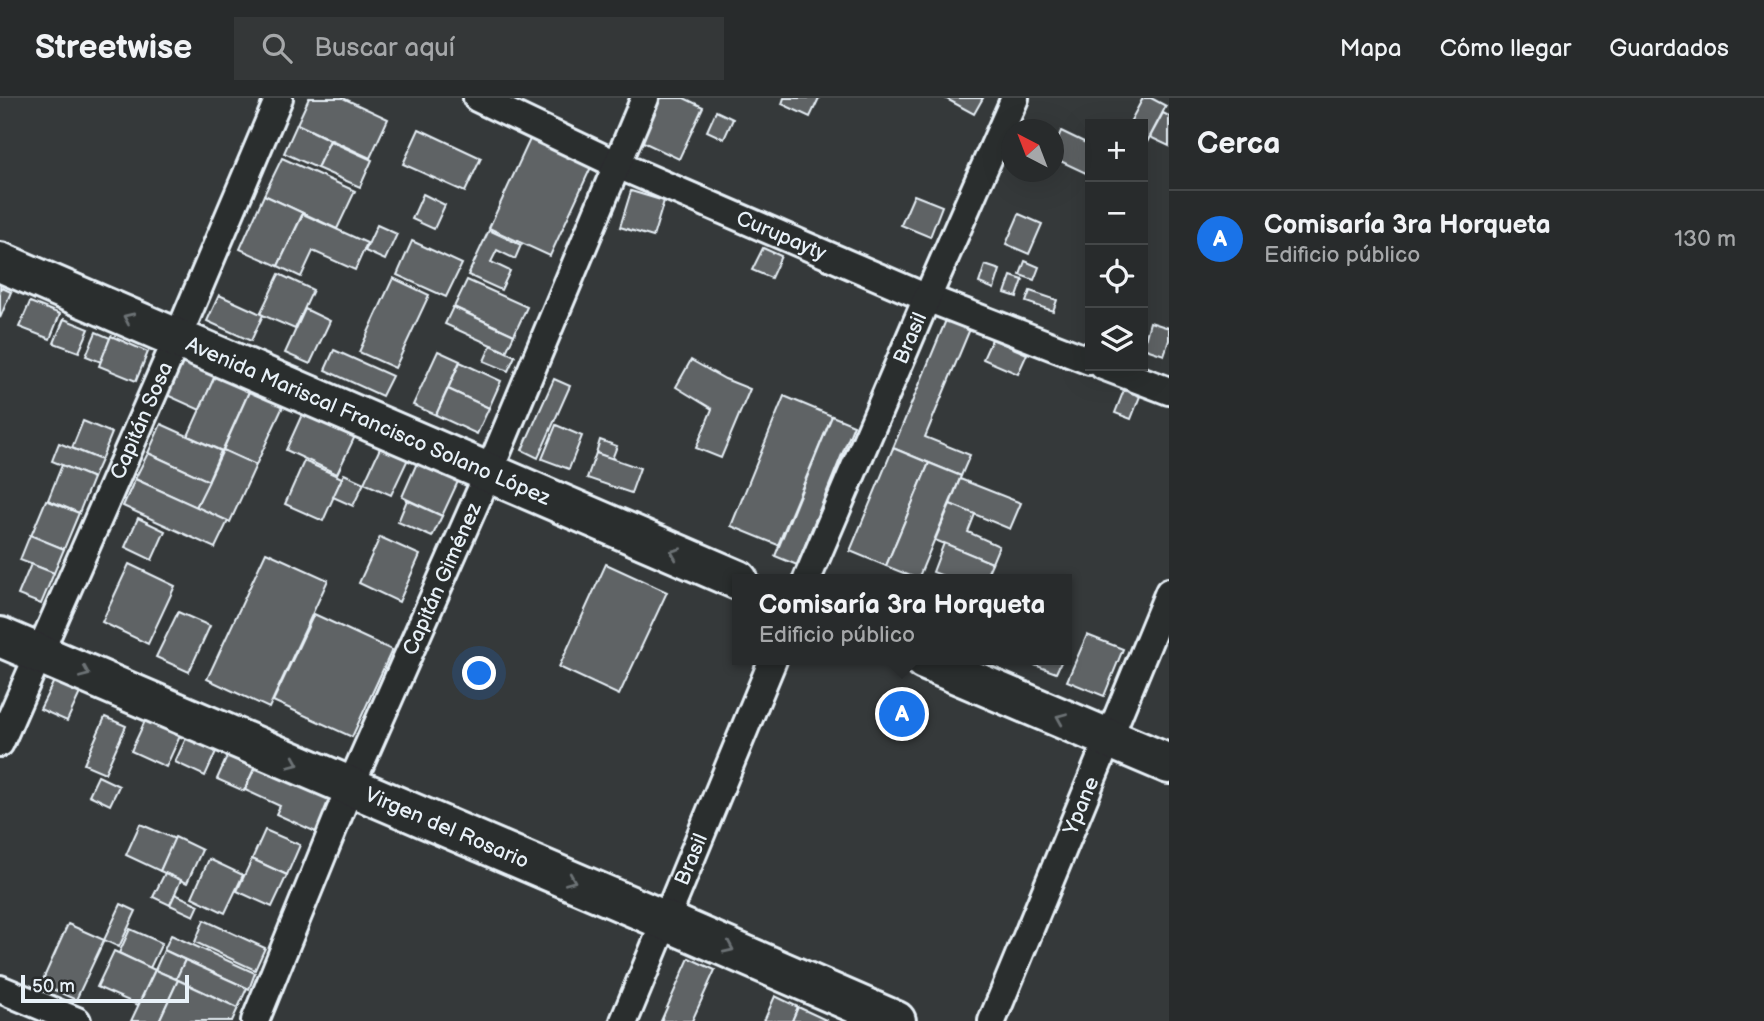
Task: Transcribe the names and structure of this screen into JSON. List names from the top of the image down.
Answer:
{
  "streets": {
    "main road": ["Avenida Mariscal Francisco Solano López", "Virgen del Rosario"],
    "street": [
      "Curupayty",
      "Brasil",
      "Capitán Sosa",
      "Capitán Giménez",
      "Ypane"
    ]
  },
  "crossings": [
    ["Curupayty", "Brasil"],
    ["Curupayty", "Capitán Giménez"],
    ["Brasil", "Virgen del Rosario"],
    ["Capitán Sosa", "Avenida Mariscal Francisco Solano López"],
    ["Capitán Sosa", "Virgen del Rosario"],
    ["Avenida Mariscal Francisco Solano López", "Capitán Giménez"],
    ["Capitán Giménez", "Virgen del Rosario"]
  ],
  "one_way": ["Avenida Mariscal Francisco Solano López", "Virgen del Rosario"],
  "scale_bar": "50 m",
  "north": "top left",
  "page": {
    "header": "Streetwise",
    "search": "Buscar aquí",
    "nav": ["Mapa", "Cómo llegar", "Guardados"],
    "heading": "Cerca",
    "map_buttons": ["+", "−"],
    "list": [
      {
        "mark": "A",
        "name": "Comisaría 3ra Horqueta",
        "note": "Edificio público",
        "value": "130 m"
      }
    ],
    "popup": ["Comisaría 3ra Horqueta", "Edificio público"],
    "pins": "A",
    "scale": "50 m"
  }
}
